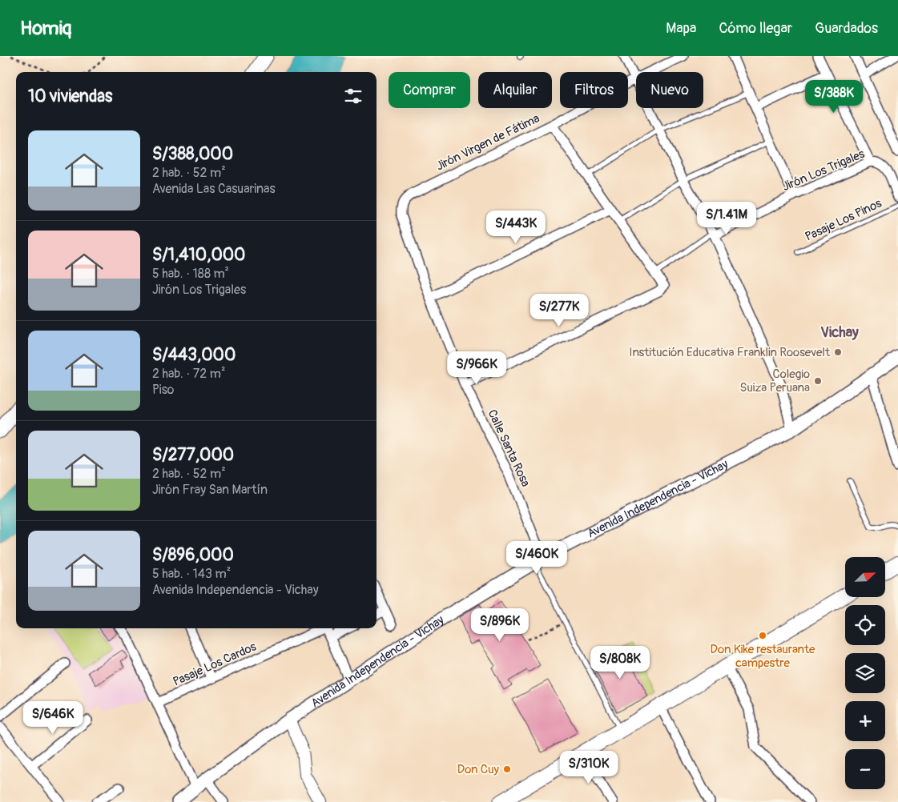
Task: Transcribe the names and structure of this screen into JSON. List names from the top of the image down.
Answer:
{
  "streets": {
    "main road": ["Avenida Independencia - Vichay"],
    "street": [
      "Jirón Virgen de Fátima",
      "Jirón Los Trigales",
      "Calle Santa Rosa",
      "Pasaje Los Cardos"
    ],
    "lane": ["Pasaje Los Pinos"]
  },
  "crossings": [
    ["Jirón Virgen de Fátima", "Calle Santa Rosa"],
    ["Calle Santa Rosa", "Avenida Independencia - Vichay"]
  ],
  "districts": ["Vichay"],
  "places": [
    "Institución Educativa Franklin Roosevelt",
    "Colegio Suiza Peruana",
    "Don Kike restaurante campestre",
    "Don Cuy"
  ],
  "north": "top right",
  "page": {
    "header": "Homiq",
    "nav": ["Mapa", "Cómo llegar", "Guardados"],
    "chip": [
      "Comprar",
      "Alquilar",
      "Filtros",
      "Nuevo"
    ],
    "heading": "10 viviendas",
    "price": [
      "S/388K",
      "S/1.41M",
      "S/443K",
      "S/277K",
      "S/966K",
      "S/460K",
      "S/896K",
      "S/808K",
      "S/646K",
      "S/310K"
    ],
    "list": [
      {
        "name": "S/388,000",
        "note": "2 hab. · 52 m² · Avenida Las Casuarinas"
      },
      {
        "name": "S/1,410,000",
        "note": "5 hab. · 188 m² · Jirón Los Trigales"
      },
      {
        "name": "S/443,000",
        "note": "2 hab. · 72 m² · Piso"
      },
      {
        "name": "S/277,000",
        "note": "2 hab. · 52 m² · Jirón Fray San Martín"
      },
      {
        "name": "S/896,000",
        "note": "5 hab. · 143 m² · Avenida Independencia - Vichay"
      }
    ],
    "map_buttons": ["+", "−"]
  }
}
